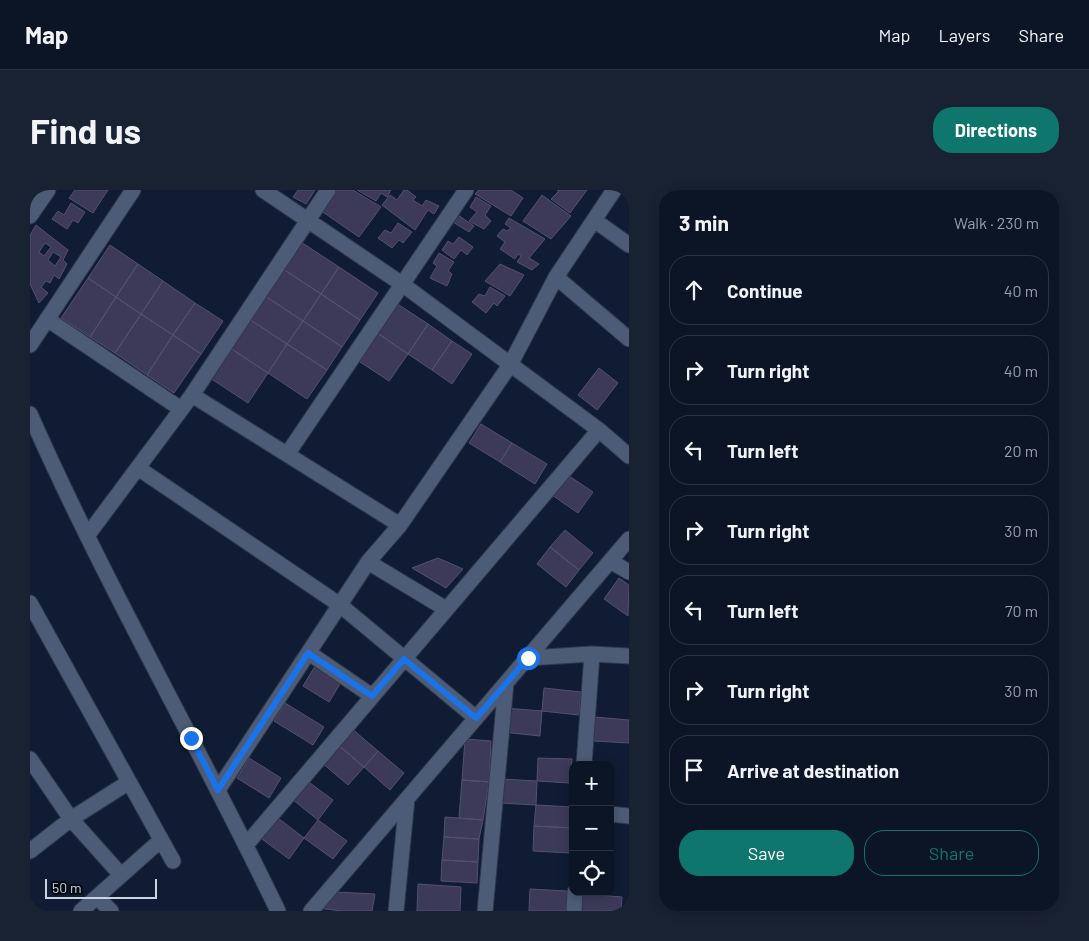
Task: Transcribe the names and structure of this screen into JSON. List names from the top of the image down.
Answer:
{
  "scale_bar": "50 m",
  "page": {
    "header": "Map",
    "nav": ["Map", "Layers", "Share"],
    "buttons": [
      "Directions",
      ["Save", "Share"]
    ],
    "title": "Find us",
    "heading": ["3 min", "Walk · 230 m"],
    "list": [
      ["Continue", "40 m"],
      ["Turn right", "40 m"],
      ["Turn left", "20 m"],
      ["Turn right", "30 m"],
      ["Turn left", "70 m"],
      ["Turn right", "30 m"],
      "Arrive at destination"
    ],
    "map_buttons": ["+", "−"],
    "scale": "50 m"
  }
}
